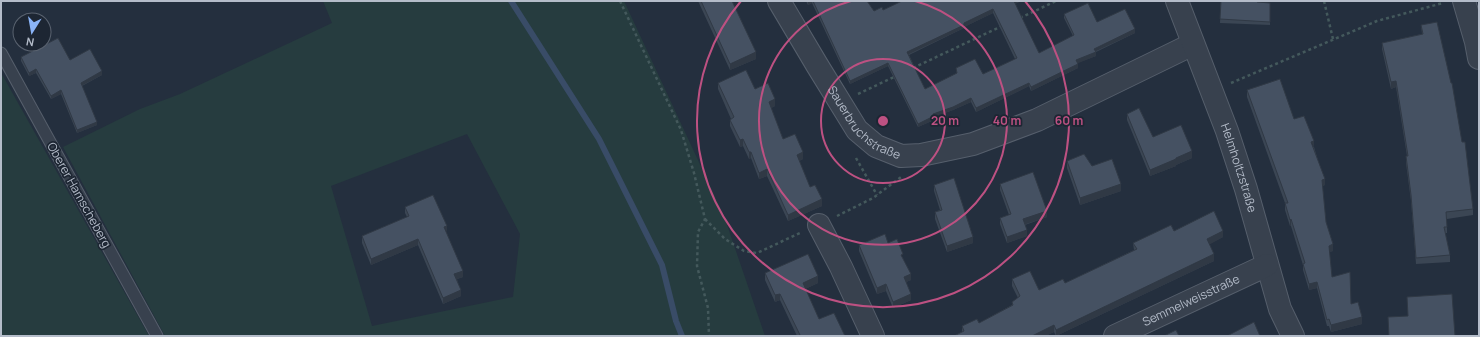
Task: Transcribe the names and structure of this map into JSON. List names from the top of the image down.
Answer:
{
  "streets": {
    "street": ["Sauerbruchstraße", "Helmholtzstraße", "Semmelweisstraße"],
    "lane": ["Oberer Hamscheberg"]
  },
  "crossings": [
    ["Sauerbruchstraße", "Helmholtzstraße"],
    ["Helmholtzstraße", "Semmelweisstraße"]
  ],
  "north": "bottom",
  "rings": ["20 m", "40 m", "60 m"]
}
